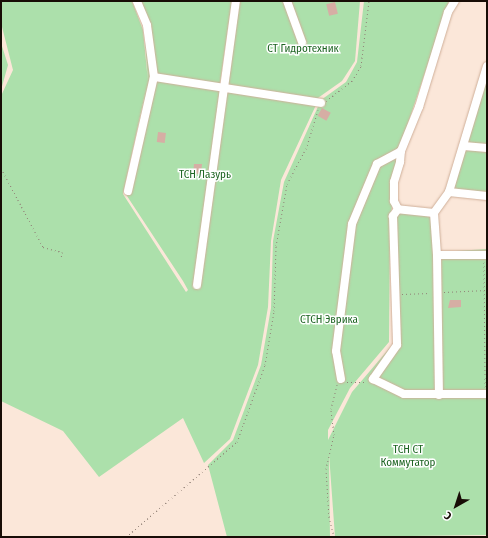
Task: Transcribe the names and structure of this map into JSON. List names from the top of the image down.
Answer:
{
  "parks": [
    "СТ Гидротехник",
    "ТСН Лазурь",
    "СТСН Эврика",
    "ТСН СТ Коммутатор"
  ],
  "north": "bottom left"
}
